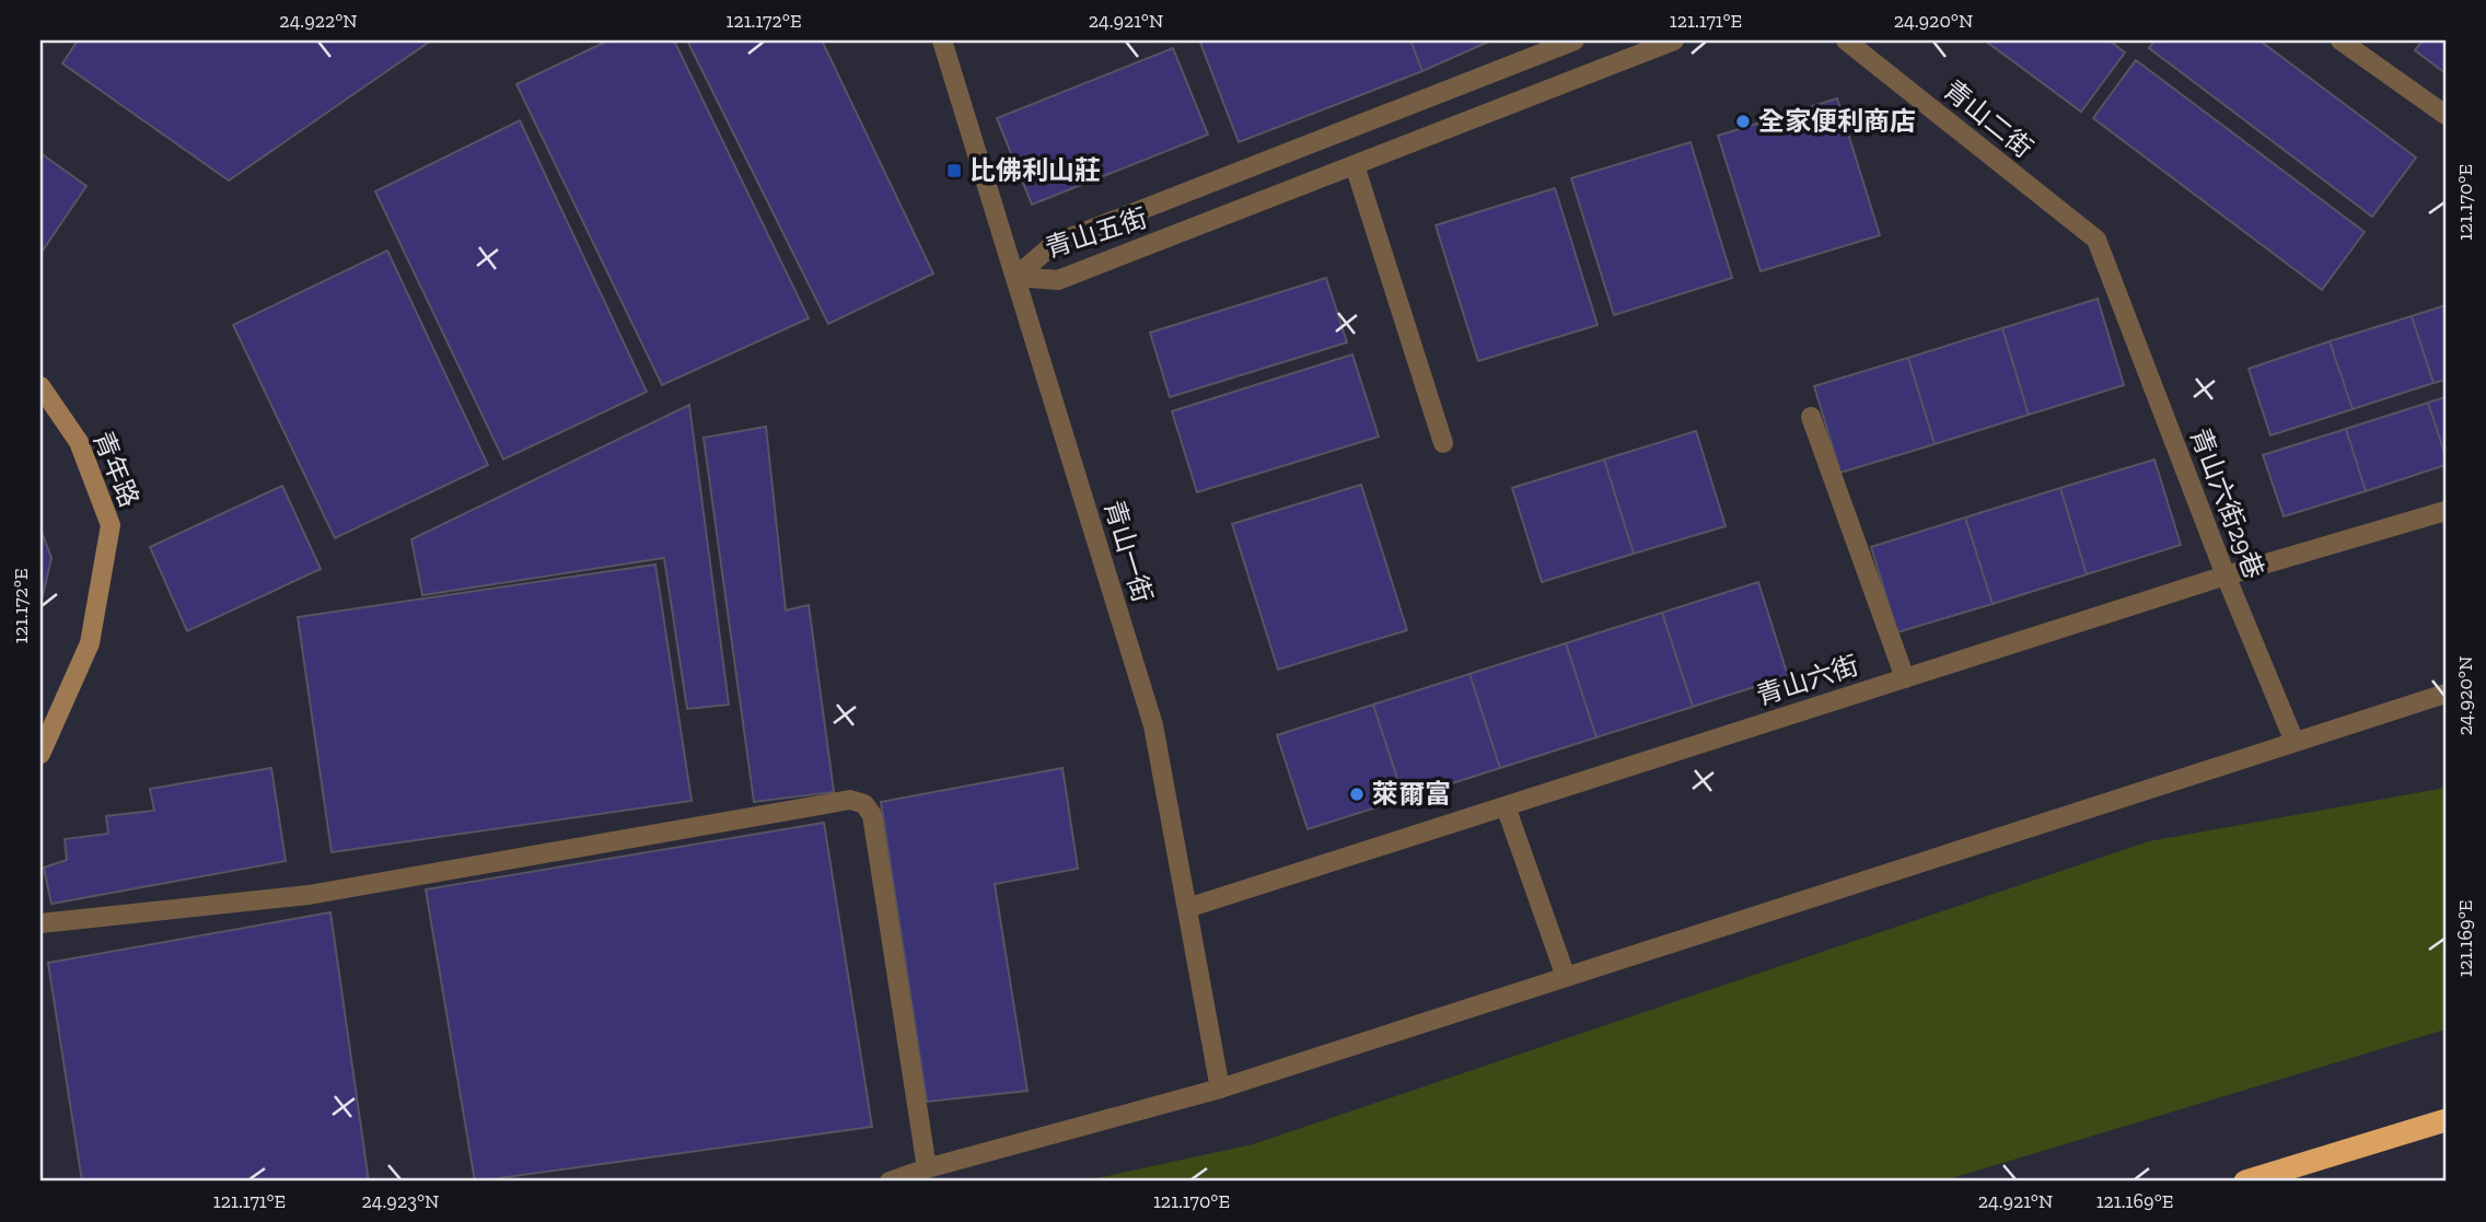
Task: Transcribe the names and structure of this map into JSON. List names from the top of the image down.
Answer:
{
  "streets": {
    "street": [
      "青山二街",
      "青山五街",
      "青年路",
      "青山六街29巷",
      "青山一街",
      "青山六街"
    ]
  },
  "crossings": [
    ["青山二街", "青山六街29巷"],
    ["青山五街", "青山一街"],
    ["青山六街29巷", "青山六街"],
    ["青山一街", "青山六街"]
  ],
  "places": {
    "other": ["全家便利商店", "萊爾富"],
    "transit": ["比佛利山莊"]
  },
  "coordinates": [
    "24.922°N",
    "121.172°E",
    "24.921°N",
    "121.171°E",
    "24.920°N",
    "121.170°E",
    "121.169°E",
    "24.923°N"
  ]
}
